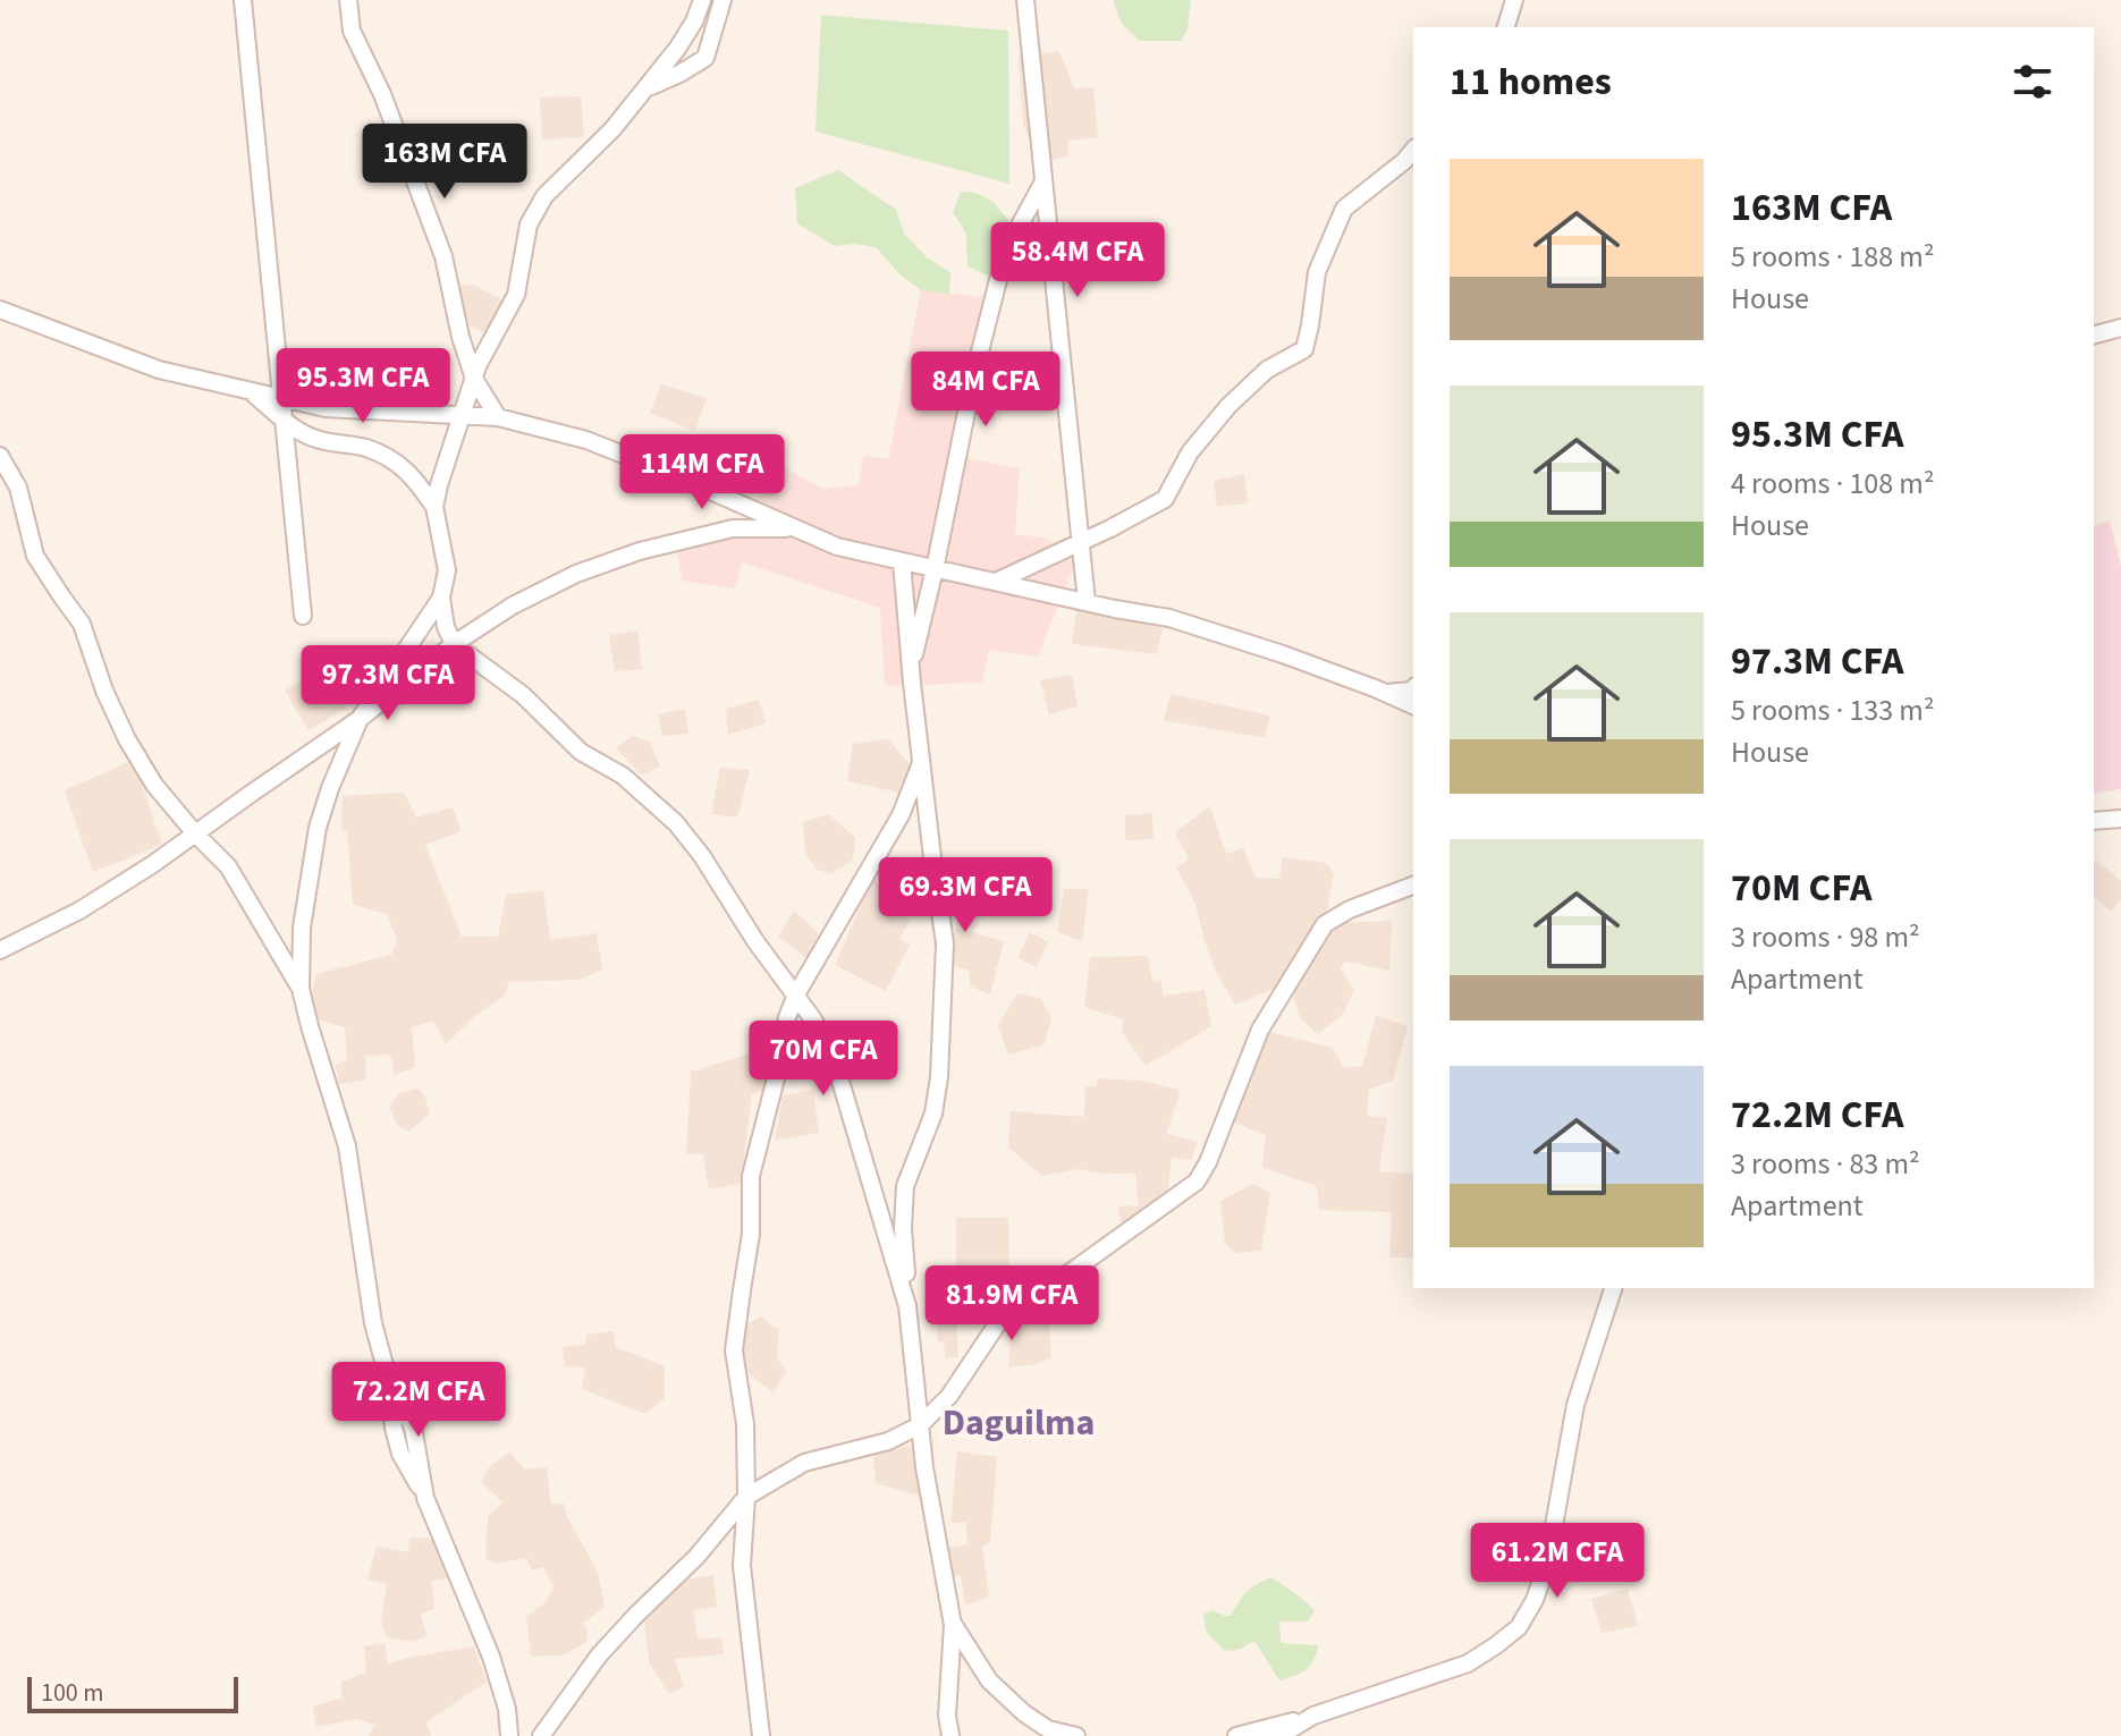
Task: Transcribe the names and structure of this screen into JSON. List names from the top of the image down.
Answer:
{
  "districts": ["Daguilma"],
  "scale_bar": "100 m",
  "page": {
    "heading": "11 homes",
    "price": [
      "163M CFA",
      "58.4M CFA",
      "95.3M CFA",
      "84M CFA",
      "114M CFA",
      "97.3M CFA",
      "69.3M CFA",
      "70M CFA",
      "81.9M CFA",
      "72.2M CFA",
      "61.2M CFA"
    ],
    "list": [
      {
        "name": "163M CFA",
        "note": "5 rooms · 188 m² · House"
      },
      {
        "name": "95.3M CFA",
        "note": "4 rooms · 108 m² · House"
      },
      {
        "name": "97.3M CFA",
        "note": "5 rooms · 133 m² · House"
      },
      {
        "name": "70M CFA",
        "note": "3 rooms · 98 m² · Apartment"
      },
      {
        "name": "72.2M CFA",
        "note": "3 rooms · 83 m² · Apartment"
      }
    ],
    "scale": "100 m"
  }
}
